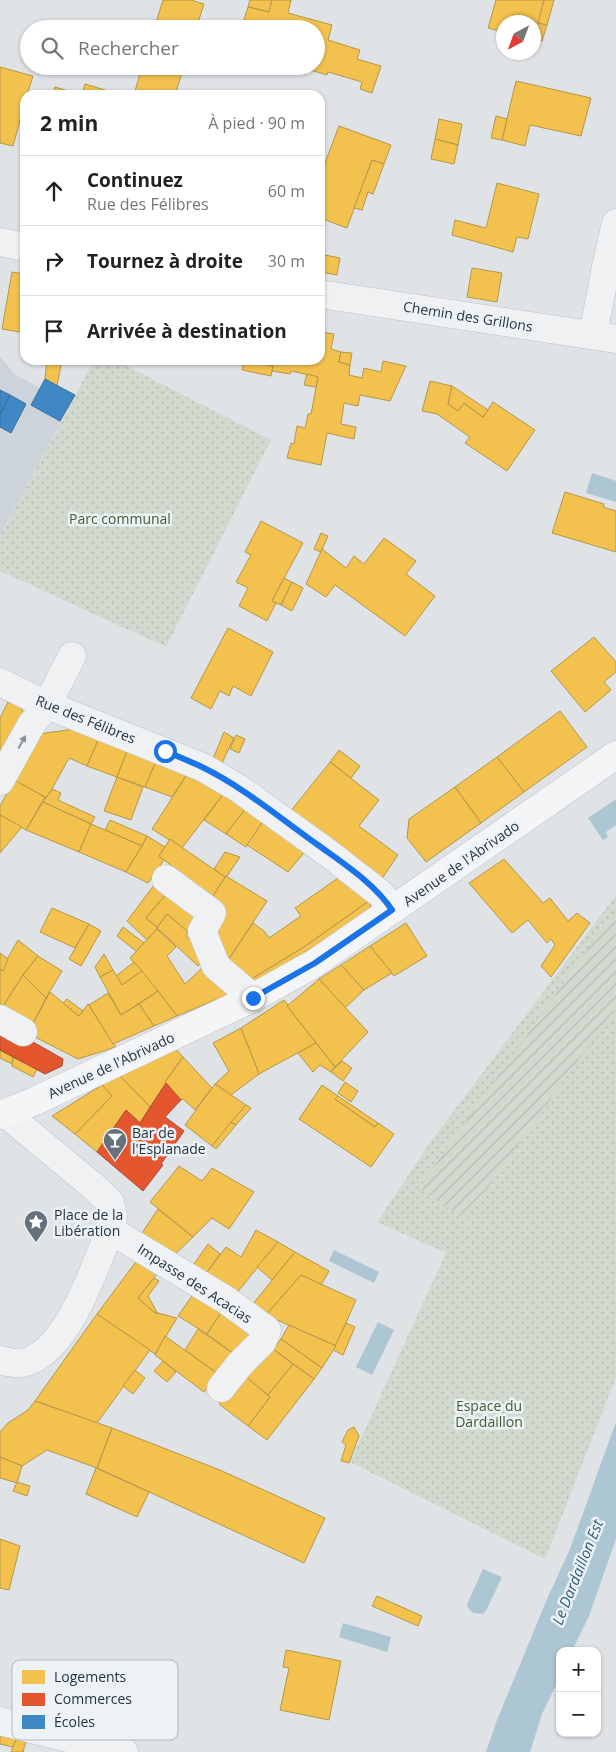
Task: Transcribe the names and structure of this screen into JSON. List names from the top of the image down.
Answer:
{
  "streets": {
    "main road": ["Avenue de l'Abrivado"],
    "street": ["Chemin des Grillons", "Rue des Félibres", "Impasse des Acacias"]
  },
  "crossings": [
    ["Rue des Félibres", "Avenue de l'Abrivado"]
  ],
  "water": ["Le Dardaillon Est"],
  "parks": ["Parc communal", "Espace du Dardaillon"],
  "places": {
    "bar": ["Bar de l'Esplanade"],
    "place": ["Place de la Libération"]
  },
  "legend": ["Logements", "Commerces", "Écoles"],
  "north": "bottom left",
  "page": {
    "search": "Rechercher",
    "heading": ["2 min", "À pied · 90 m"],
    "list": [
      ["Continuez", "Rue des Félibres", "60 m"],
      ["Tournez à droite", "30 m"],
      "Arrivée à destination"
    ],
    "map_buttons": ["+", "−"]
  }
}
